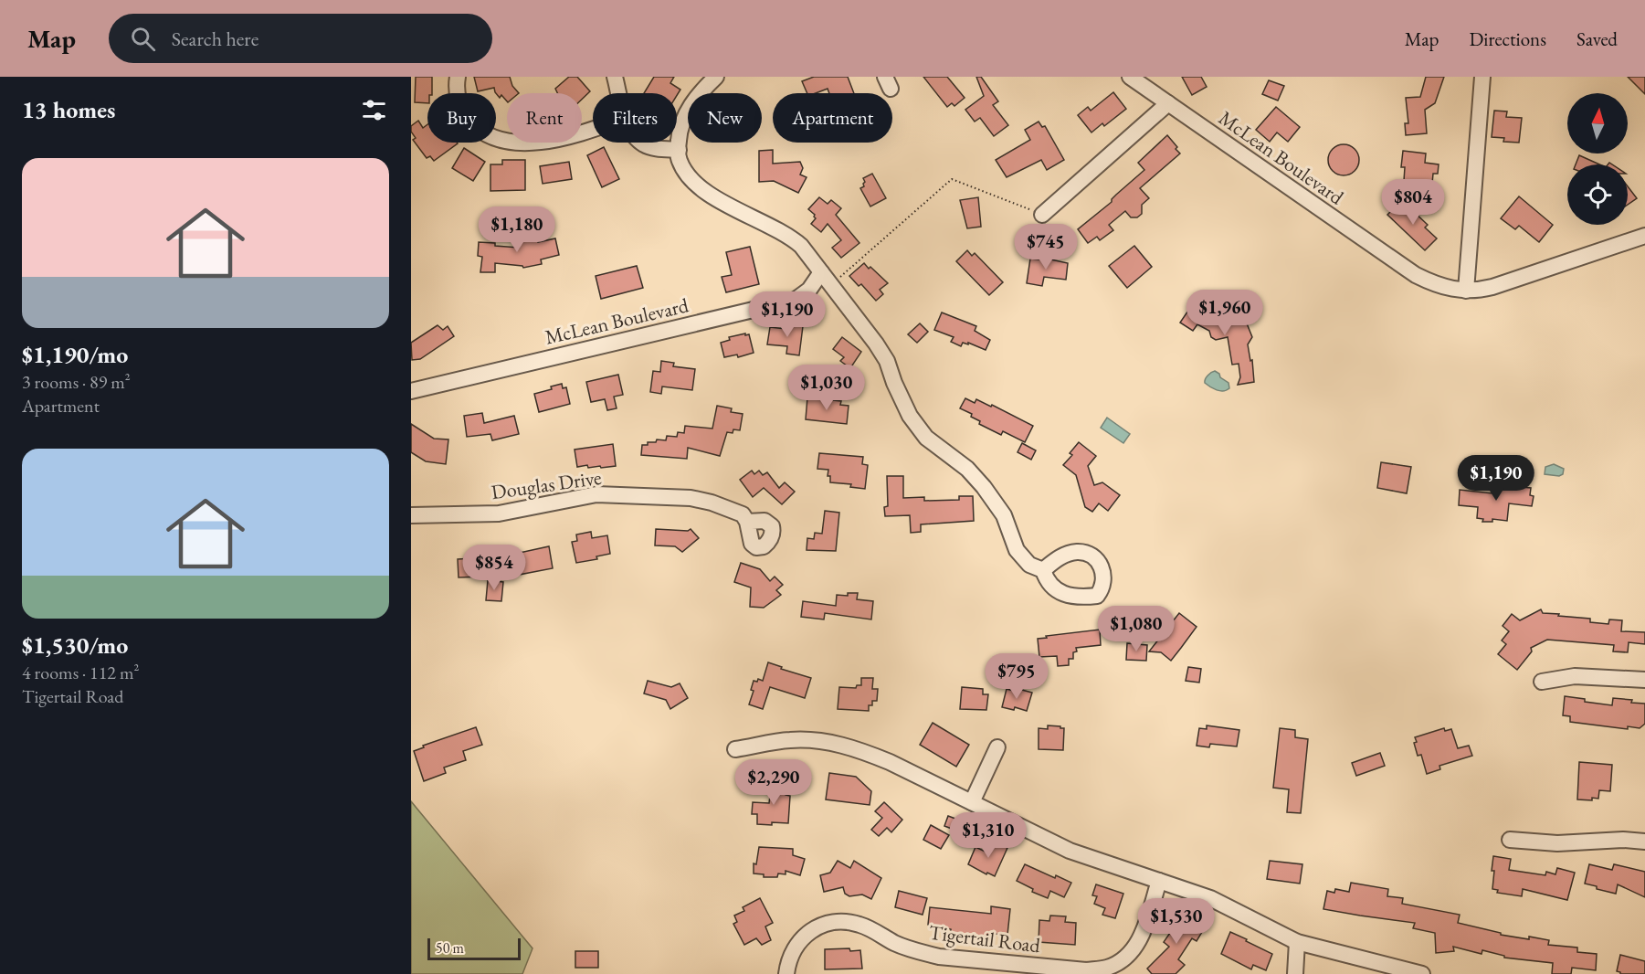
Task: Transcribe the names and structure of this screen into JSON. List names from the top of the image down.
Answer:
{
  "streets": {
    "street": ["McLean Boulevard", "Douglas Drive", "Tigertail Road"]
  },
  "scale_bar": "50 m",
  "north": "top",
  "page": {
    "header": "Map",
    "search": "Search here",
    "nav": ["Map", "Directions", "Saved"],
    "heading": "13 homes",
    "chip": [
      "Buy",
      "Rent",
      "Filters",
      "New",
      "Apartment"
    ],
    "list": [
      {
        "name": "$1,190/mo",
        "note": "3 rooms · 89 m² · Apartment"
      },
      {
        "name": "$1,530/mo",
        "note": "4 rooms · 112 m² · Tigertail Road"
      }
    ],
    "price": [
      "$804",
      "$1,180",
      "$745",
      "$1,960",
      "$1,190",
      "$1,030",
      "$1,190",
      "$854",
      "$1,080",
      "$795",
      "$2,290",
      "$1,310",
      "$1,530"
    ],
    "scale": "50 m"
  }
}
